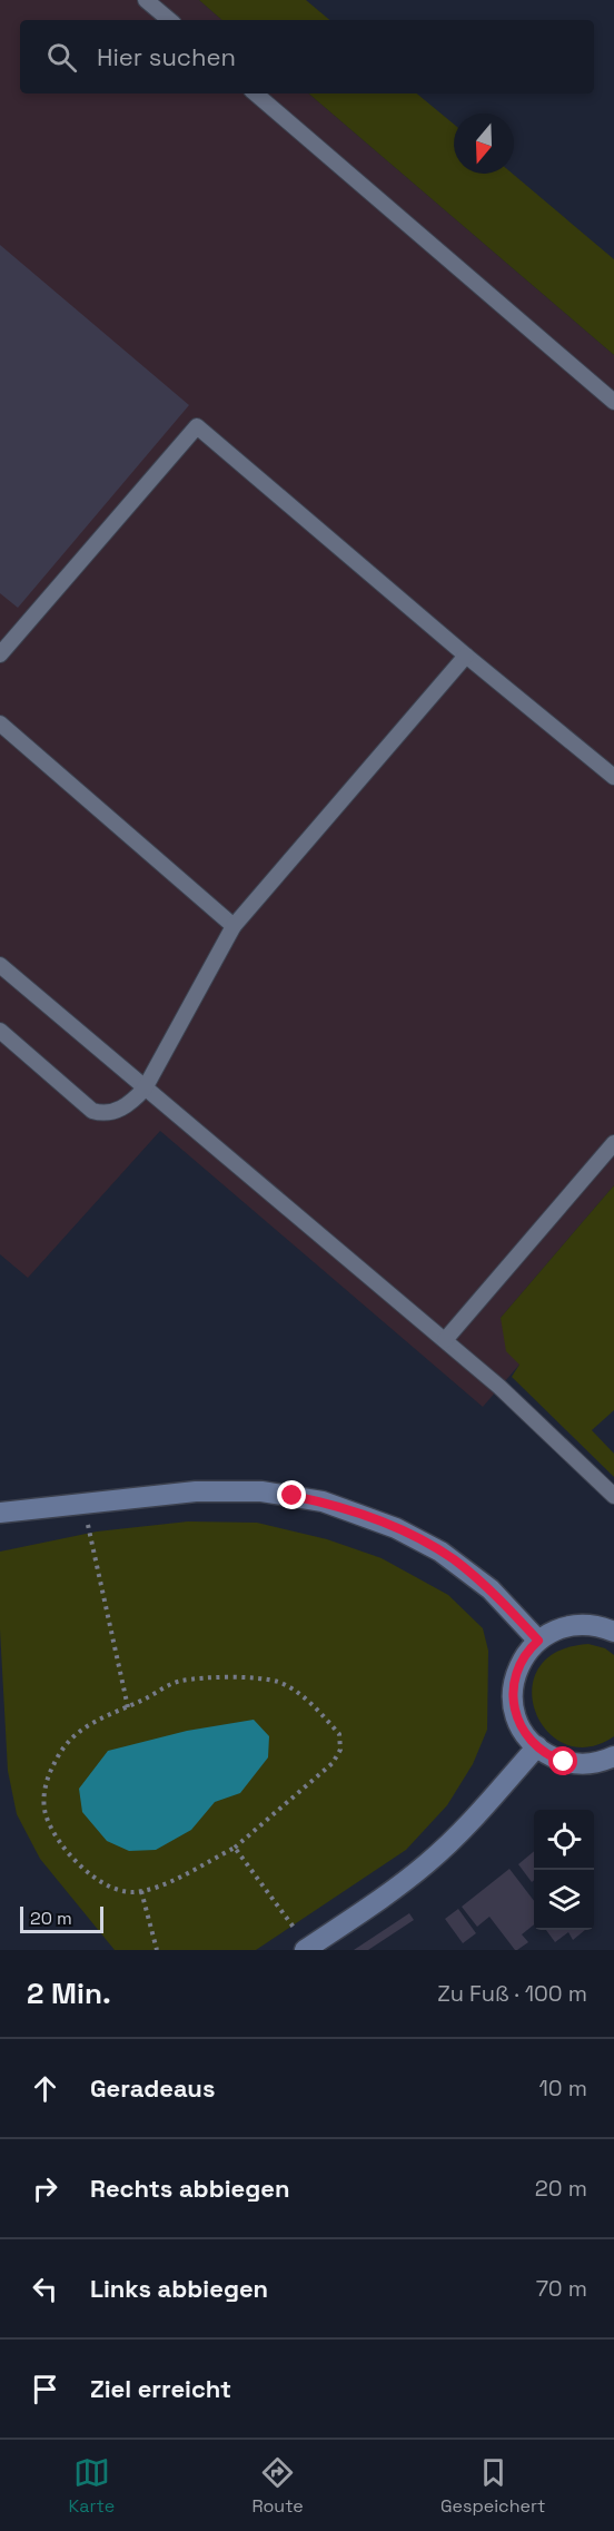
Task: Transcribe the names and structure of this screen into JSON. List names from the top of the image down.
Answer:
{
  "scale_bar": "20 m",
  "north": "bottom",
  "page": {
    "search": "Hier suchen",
    "scale": "20 m",
    "heading": ["2 Min.", "Zu Fuß · 100 m"],
    "list": [
      ["Geradeaus", "10 m"],
      ["Rechts abbiegen", "20 m"],
      ["Links abbiegen", "70 m"],
      "Ziel erreicht"
    ],
    "nav": ["Karte", "Route", "Gespeichert"]
  }
}
